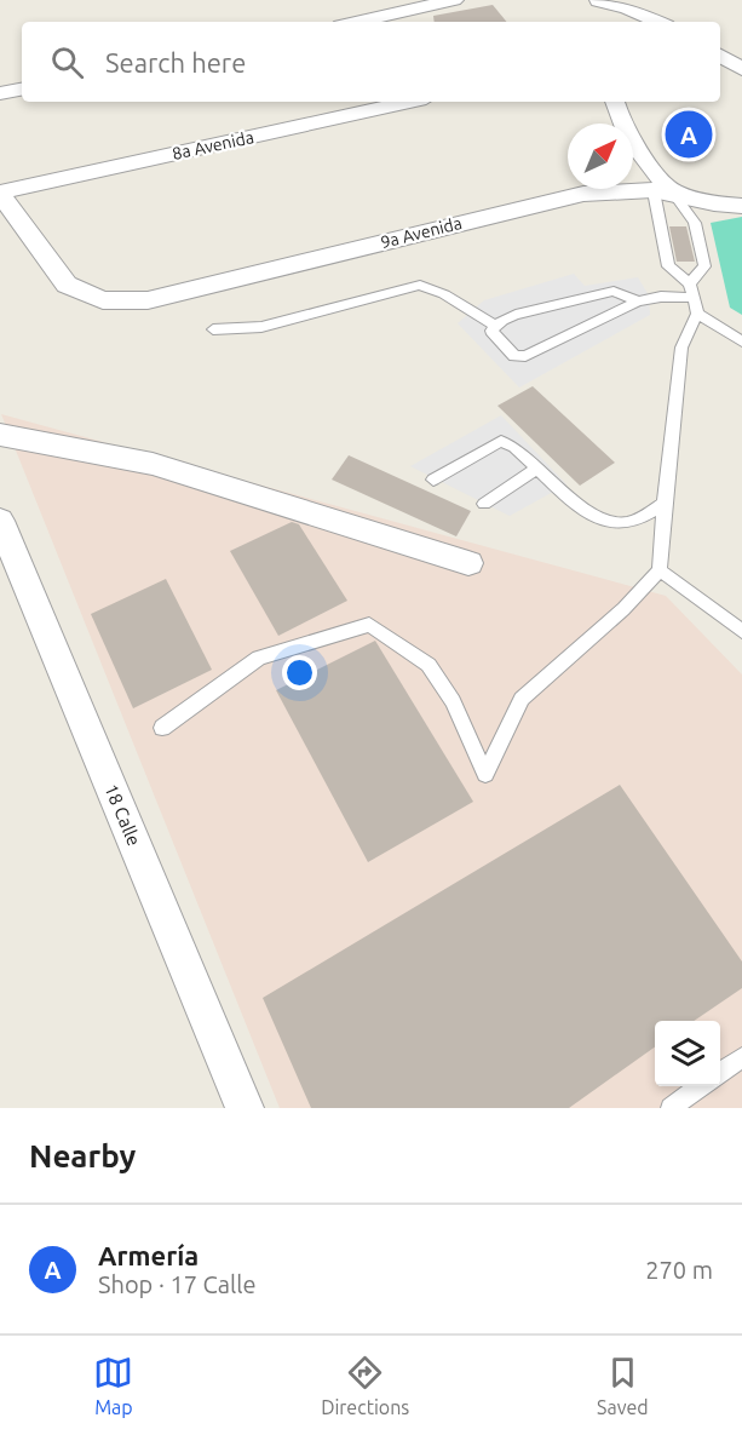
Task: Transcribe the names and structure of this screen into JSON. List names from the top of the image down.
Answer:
{
  "streets": {
    "street": ["8a Avenida", "9a Avenida", "18 Calle"]
  },
  "crossings": [
    ["8a Avenida", "9a Avenida"]
  ],
  "north": "top right",
  "page": {
    "search": "Search here",
    "pins": "A",
    "heading": "Nearby",
    "list": [
      {
        "mark": "A",
        "name": "Armería",
        "note": "Shop · 17 Calle",
        "value": "270 m"
      }
    ],
    "nav": ["Map", "Directions", "Saved"]
  }
}
